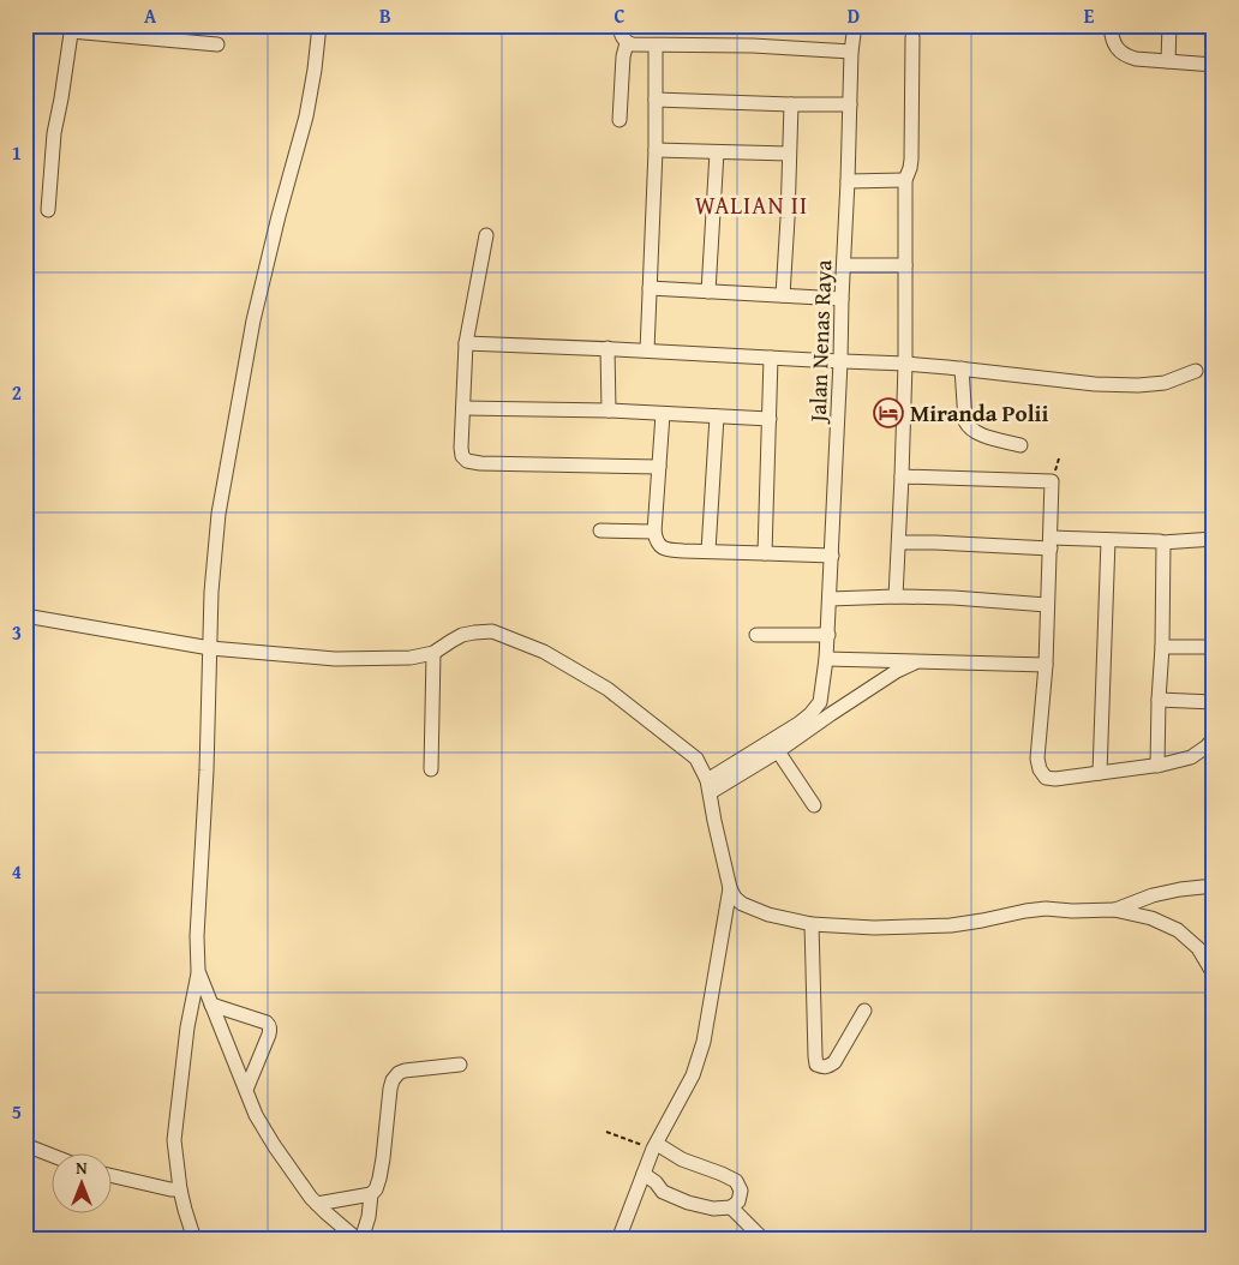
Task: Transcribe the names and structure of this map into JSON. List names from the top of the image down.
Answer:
{
  "streets": {
    "street": ["Jalan Nenas Raya"]
  },
  "districts": ["WALIAN II"],
  "places": {
    "hotel": ["Miranda Polii"]
  },
  "north": "top",
  "grid": {
    "columns": [
      "A",
      "B",
      "C",
      "D",
      "E"
    ],
    "rows": [
      "1",
      "2",
      "3",
      "4",
      "5"
    ]
  }
}
